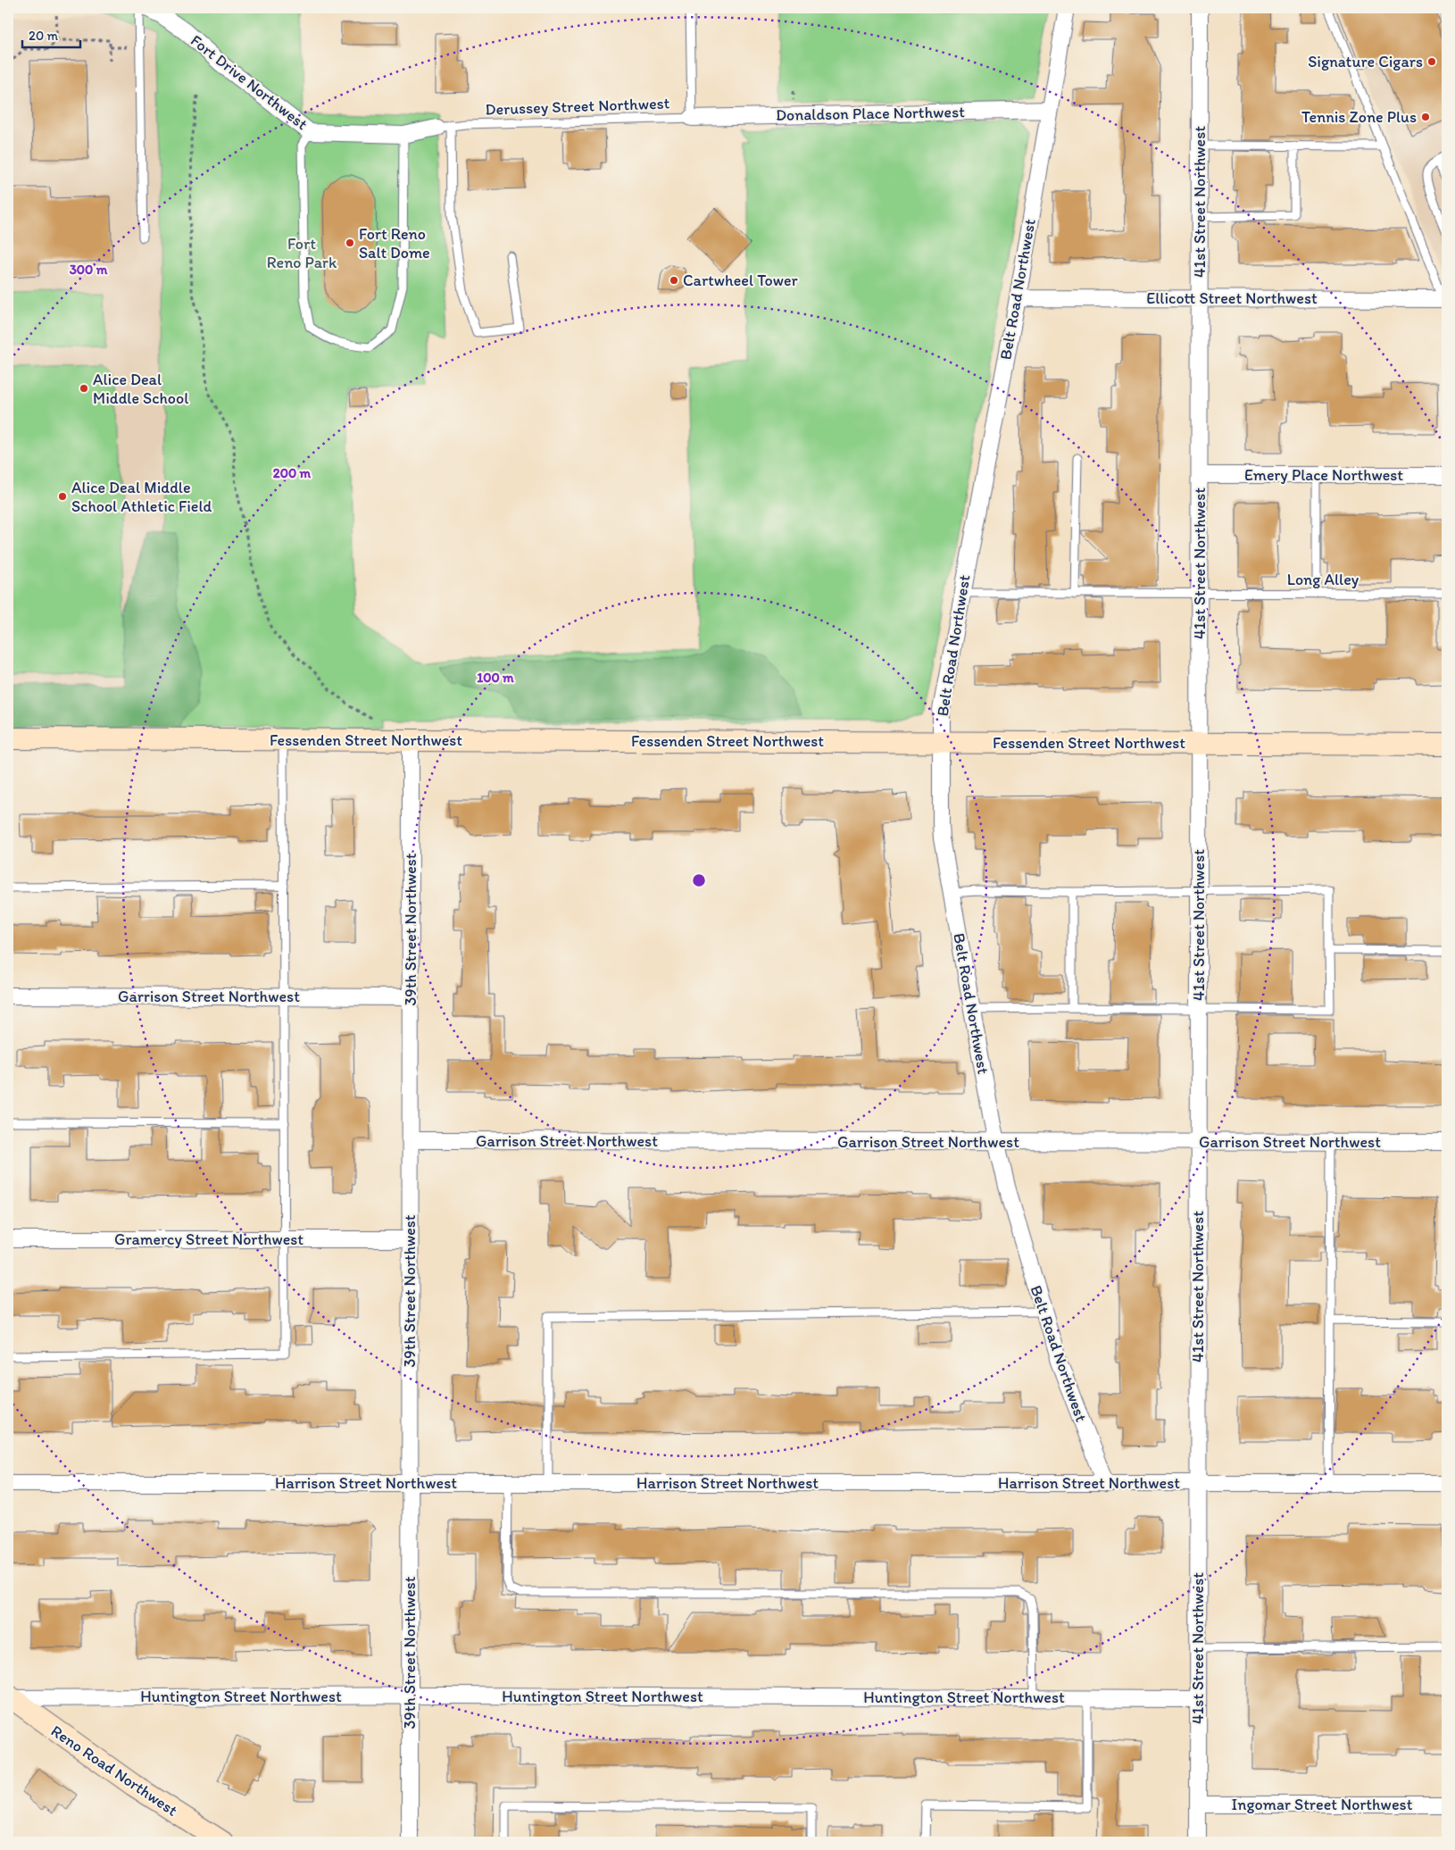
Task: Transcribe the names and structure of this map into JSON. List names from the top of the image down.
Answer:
{
  "streets": {
    "street": [
      "Fort Drive Northwest",
      "Donaldson Place Northwest",
      "41st Street Northwest",
      "Belt Road Northwest",
      "Ellicott Street Northwest",
      "Emery Place Northwest",
      "Fessenden Street Northwest",
      "39th Street Northwest",
      "Garrison Street Northwest",
      "Gramercy Street Northwest",
      "Harrison Street Northwest",
      "Huntington Street Northwest",
      "Reno Road Northwest",
      "Ingomar Street Northwest"
    ],
    "lane": ["Derussey Street Northwest", "Long Alley"]
  },
  "crossings": [
    ["Fort Drive Northwest", "Derussey Street Northwest"],
    ["Derussey Street Northwest", "Donaldson Place Northwest"],
    ["Donaldson Place Northwest", "Belt Road Northwest"],
    ["41st Street Northwest", "Ellicott Street Northwest"],
    ["41st Street Northwest", "Emery Place Northwest"],
    ["41st Street Northwest", "Long Alley"],
    ["41st Street Northwest", "Fessenden Street Northwest"],
    ["41st Street Northwest", "Garrison Street Northwest"],
    ["41st Street Northwest", "Harrison Street Northwest"],
    ["41st Street Northwest", "Huntington Street Northwest"],
    ["41st Street Northwest", "Ingomar Street Northwest"],
    ["Belt Road Northwest", "Ellicott Street Northwest"],
    ["Belt Road Northwest", "Long Alley"],
    ["Belt Road Northwest", "Fessenden Street Northwest"],
    ["Belt Road Northwest", "Garrison Street Northwest"],
    ["Belt Road Northwest", "Harrison Street Northwest"],
    ["Fessenden Street Northwest", "39th Street Northwest"],
    ["39th Street Northwest", "Garrison Street Northwest"],
    ["39th Street Northwest", "Gramercy Street Northwest"],
    ["39th Street Northwest", "Harrison Street Northwest"],
    ["39th Street Northwest", "Huntington Street Northwest"],
    ["Huntington Street Northwest", "Reno Road Northwest"]
  ],
  "parks": ["Fort Reno Park"],
  "places": [
    "Signature Cigars",
    "Tennis Zone Plus",
    "Fort Reno Salt Dome",
    "Cartwheel Tower",
    "Alice Deal Middle School",
    "Alice Deal Middle School Athletic Field"
  ],
  "scale_bar": "20 m",
  "rings": ["300 m", "200 m", "100 m"]
}
